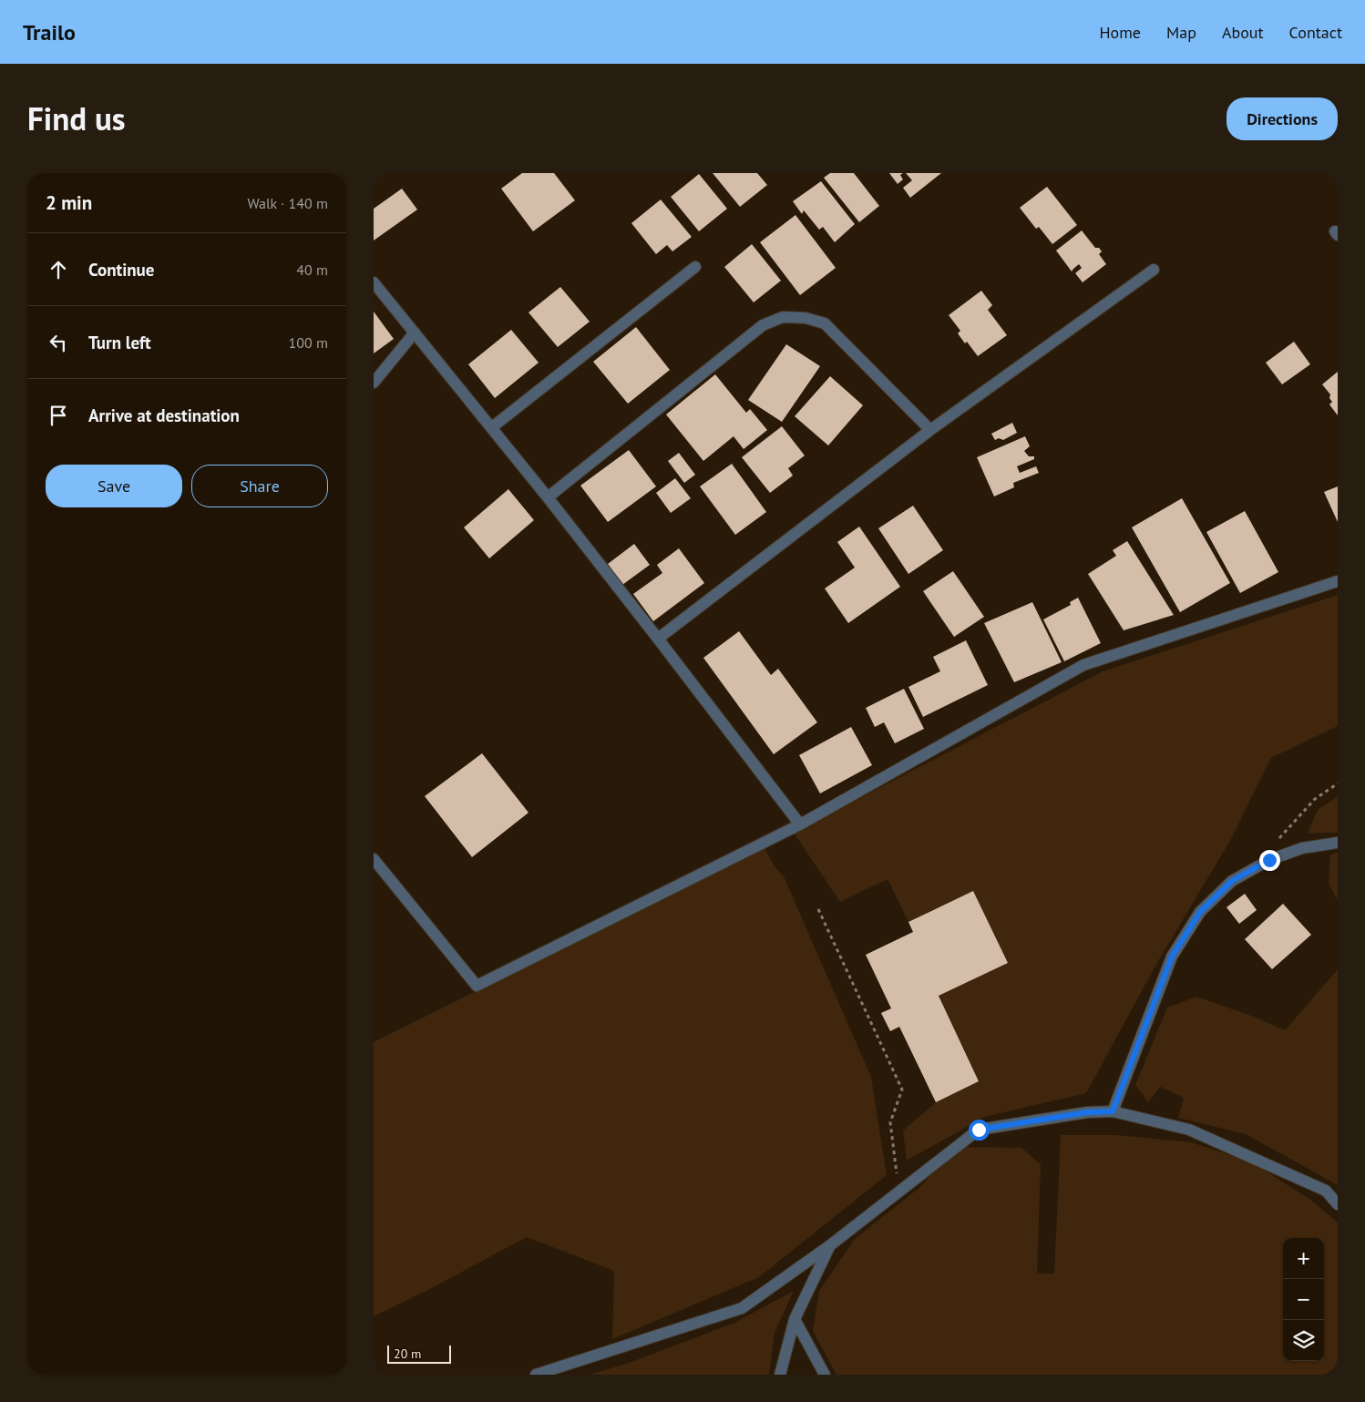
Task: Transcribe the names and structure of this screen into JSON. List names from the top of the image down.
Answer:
{
  "scale_bar": "20 m",
  "page": {
    "header": "Trailo",
    "nav": [
      "Home",
      "Map",
      "About",
      "Contact"
    ],
    "title": "Find us",
    "buttons": [
      "Directions",
      ["Save", "Share"]
    ],
    "heading": ["2 min", "Walk · 140 m"],
    "list": [
      ["Continue", "40 m"],
      ["Turn left", "100 m"],
      "Arrive at destination"
    ],
    "map_buttons": ["+", "−"],
    "scale": "20 m"
  }
}
